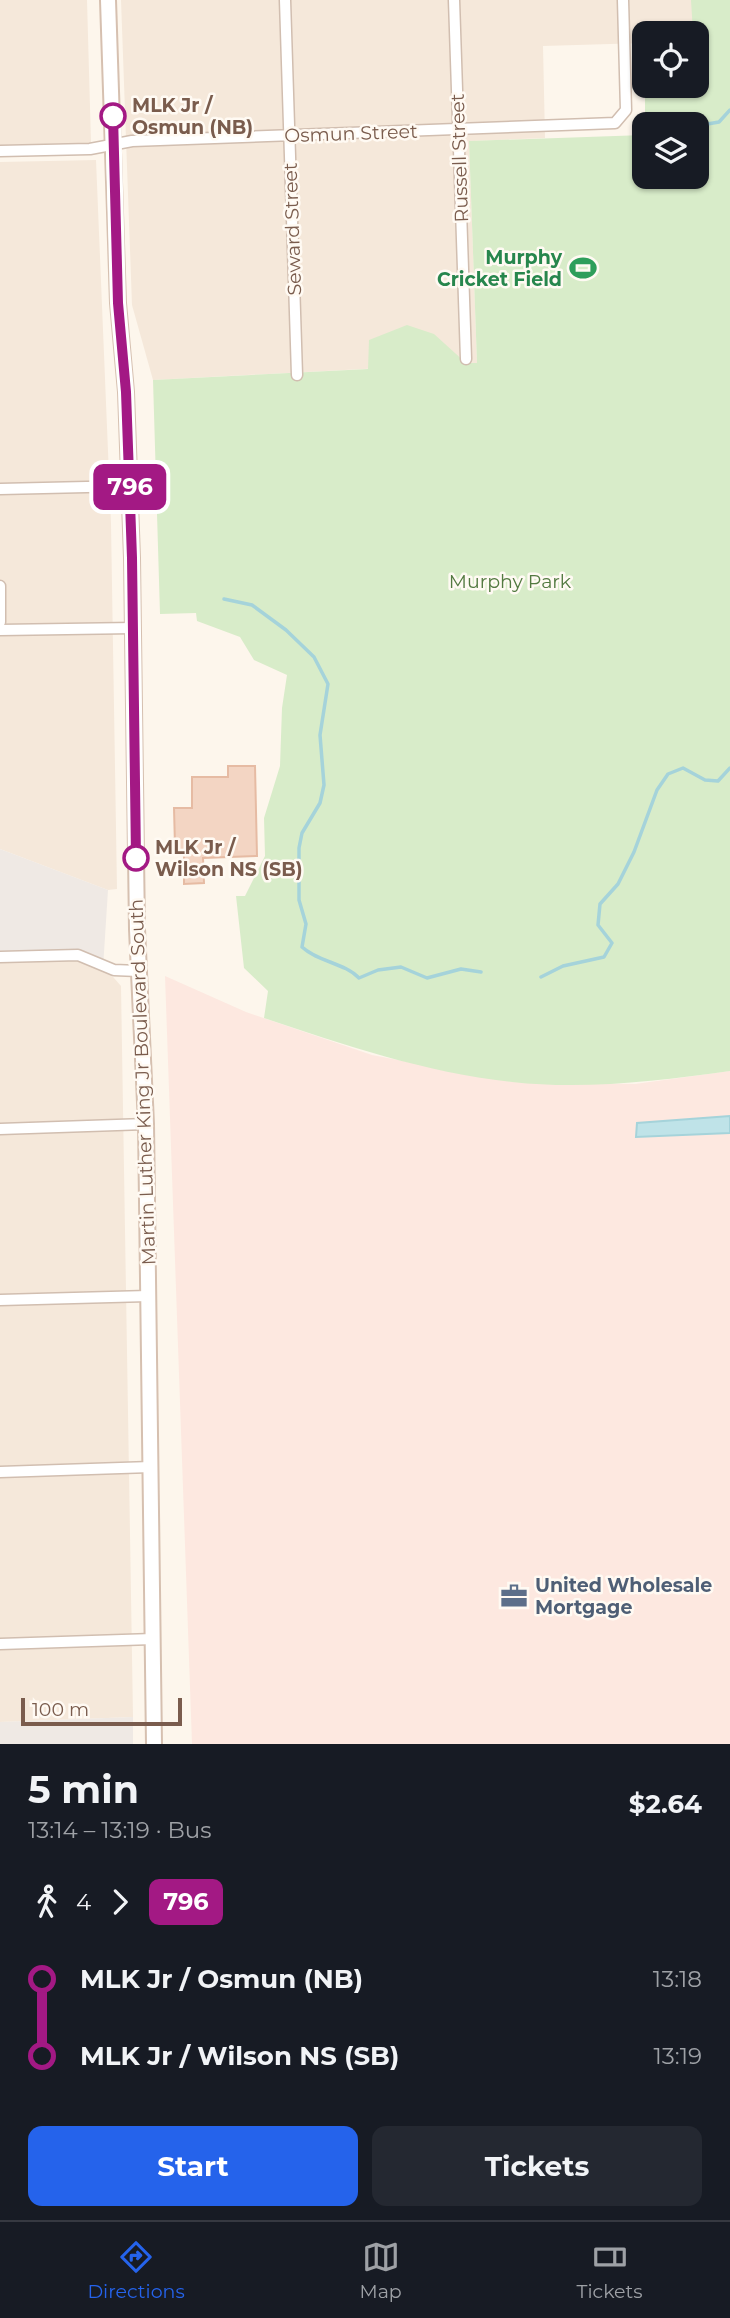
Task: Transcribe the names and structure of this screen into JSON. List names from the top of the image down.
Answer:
{
  "streets": {
    "main road": ["Martin Luther King Jr Boulevard South"],
    "street": ["Osmun Street", "Russell Street", "Seward Street"]
  },
  "crossings": [
    ["Osmun Street", "Russell Street"],
    ["Osmun Street", "Seward Street"],
    ["Osmun Street", "Martin Luther King Jr Boulevard South"]
  ],
  "parks": ["Murphy Park"],
  "places": {
    "other": ["MLK Jr / Osmun (NB)", "MLK Jr / Wilson NS (SB)"],
    "sports": ["Murphy Cricket Field"],
    "office": ["United Wholesale Mortgage"]
  },
  "lines": ["bus line 796"],
  "scale_bar": "100 m",
  "page": {
    "on_map": "796",
    "scale": "100 m",
    "heading": ["5 min", "13:14 – 13:19 · Bus", "$2.64"],
    "legs": ["4", "796"],
    "list": [
      {
        "name": "MLK Jr / Osmun (NB)",
        "value": "13:18"
      },
      {
        "name": "MLK Jr / Wilson NS (SB)",
        "value": "13:19"
      }
    ],
    "buttons": ["Start", "Tickets"],
    "tabs": ["Directions", "Map", "Tickets"]
  }
}
